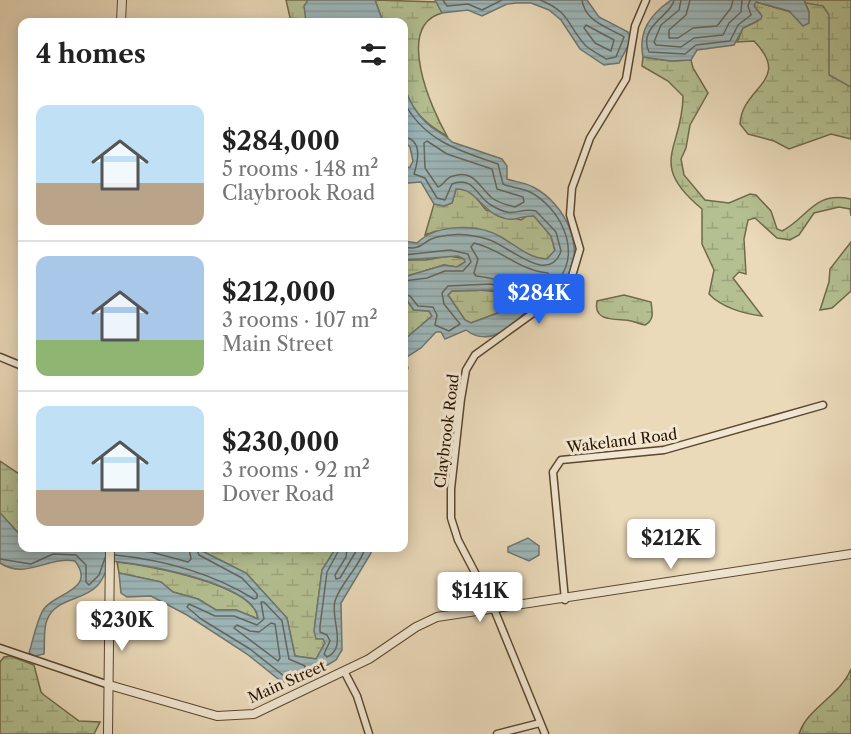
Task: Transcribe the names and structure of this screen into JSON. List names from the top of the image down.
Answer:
{
  "streets": {
    "street": ["Claybrook Road", "Wakeland Road", "Main Street"]
  },
  "crossings": [
    ["Claybrook Road", "Main Street"],
    ["Wakeland Road", "Main Street"]
  ],
  "page": {
    "heading": "4 homes",
    "list": [
      {
        "name": "$284,000",
        "note": "5 rooms · 148 m² · Claybrook Road"
      },
      {
        "name": "$212,000",
        "note": "3 rooms · 107 m² · Main Street"
      },
      {
        "name": "$230,000",
        "note": "3 rooms · 92 m² · Dover Road"
      }
    ],
    "price": [
      "$284K",
      "$212K",
      "$141K",
      "$230K"
    ]
  }
}
